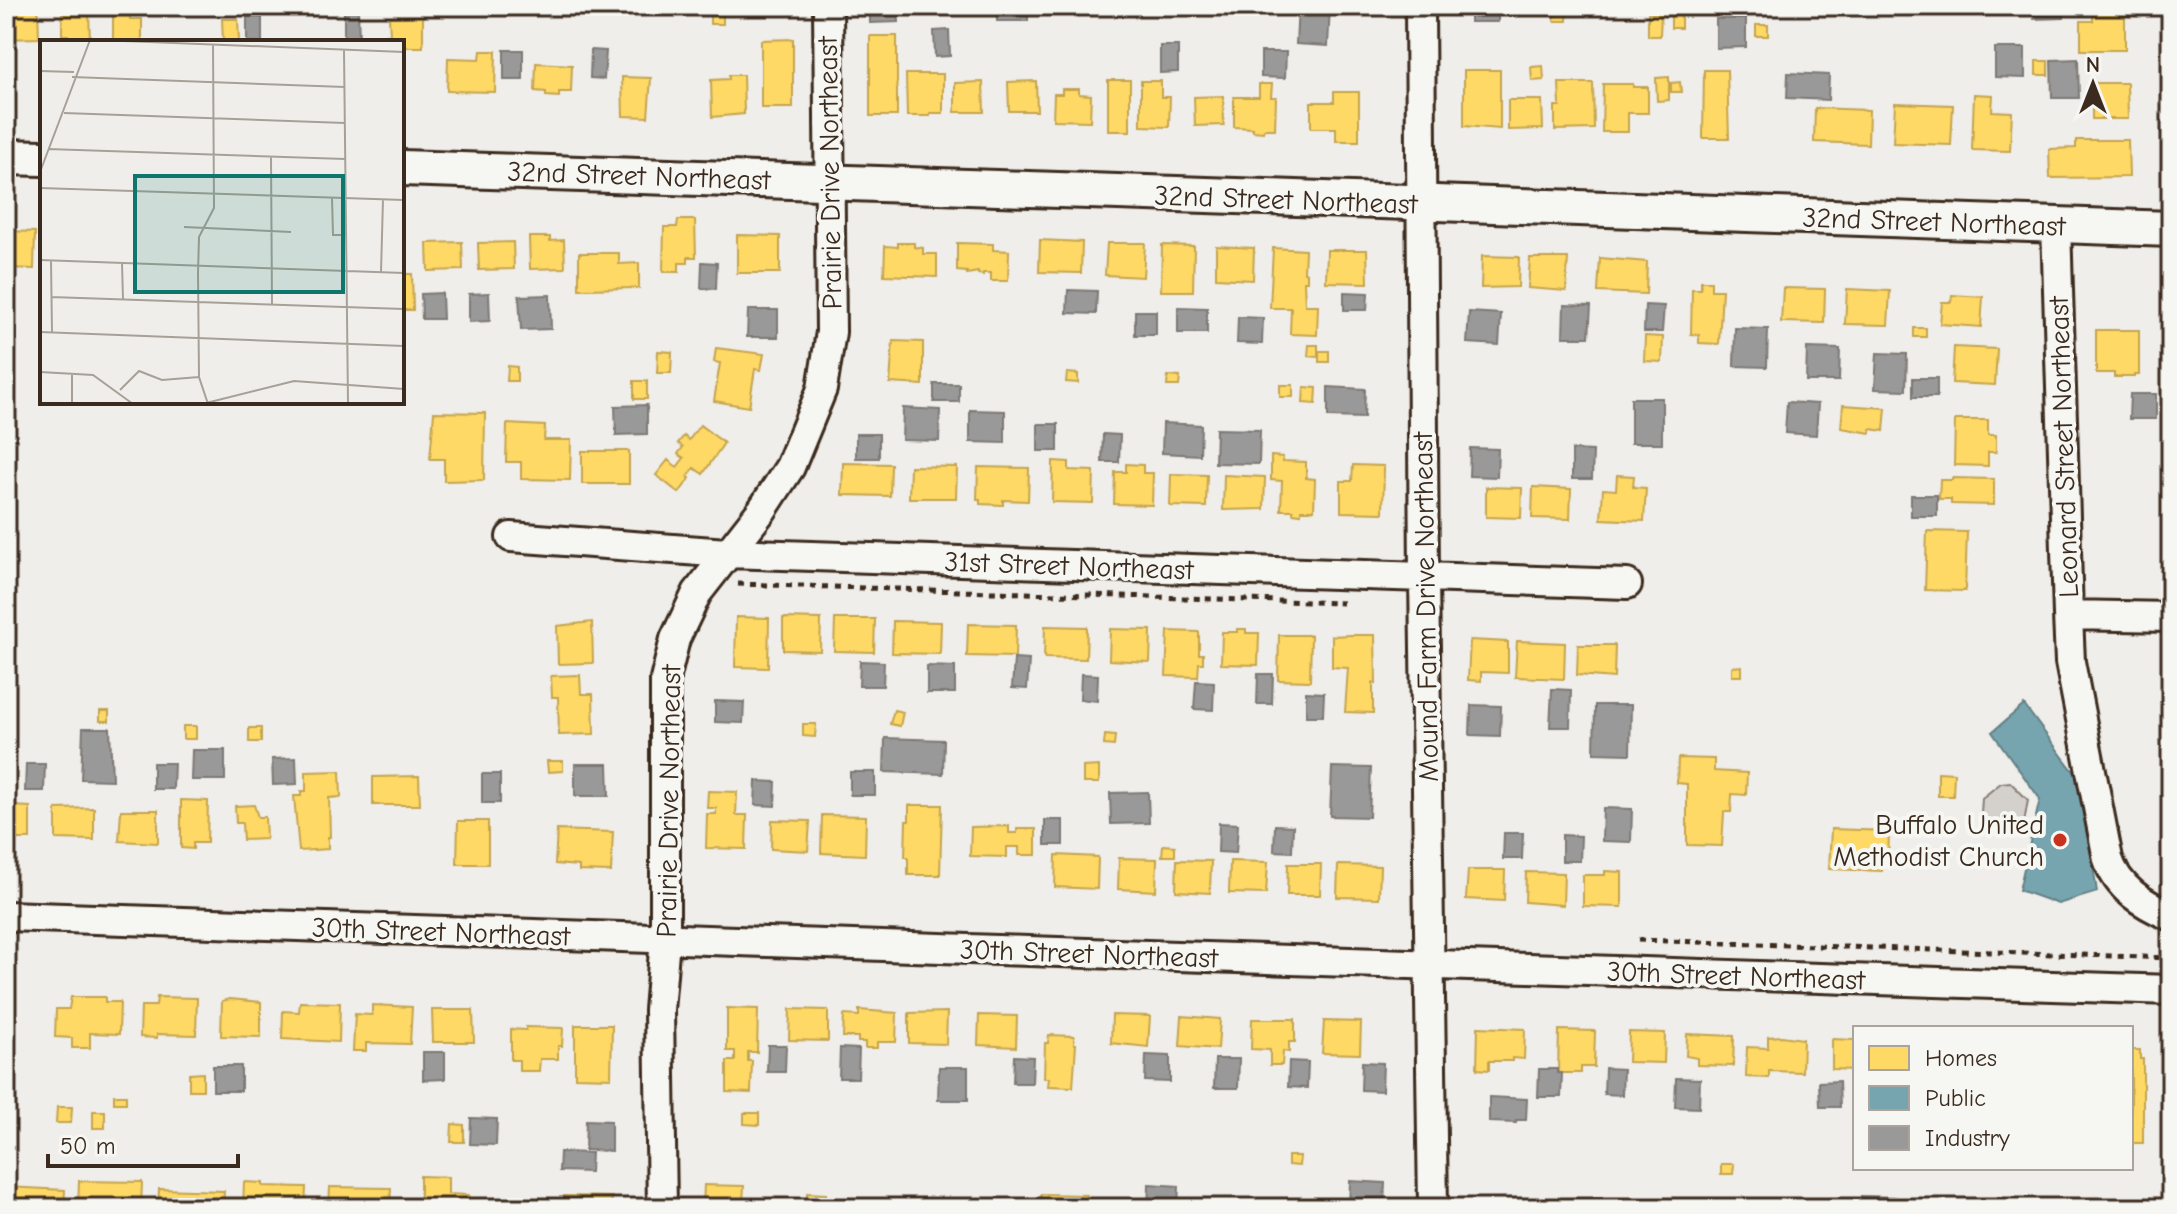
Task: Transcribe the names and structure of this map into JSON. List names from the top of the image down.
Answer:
{
  "streets": {
    "main road": ["32nd Street Northeast"],
    "street": [
      "Prairie Drive Northeast",
      "Leonard Street Northeast",
      "31st Street Northeast",
      "Mound Farm Drive Northeast",
      "30th Street Northeast"
    ]
  },
  "crossings": [
    ["Prairie Drive Northeast", "32nd Street Northeast"],
    ["Prairie Drive Northeast", "31st Street Northeast"],
    ["Prairie Drive Northeast", "30th Street Northeast"],
    ["32nd Street Northeast", "Leonard Street Northeast"],
    ["32nd Street Northeast", "Mound Farm Drive Northeast"],
    ["31st Street Northeast", "Mound Farm Drive Northeast"],
    ["Mound Farm Drive Northeast", "30th Street Northeast"]
  ],
  "places": ["Buffalo United Methodist Church"],
  "legend": ["Homes", "Public", "Industry"],
  "scale_bar": "50 m",
  "north": "top"
}
